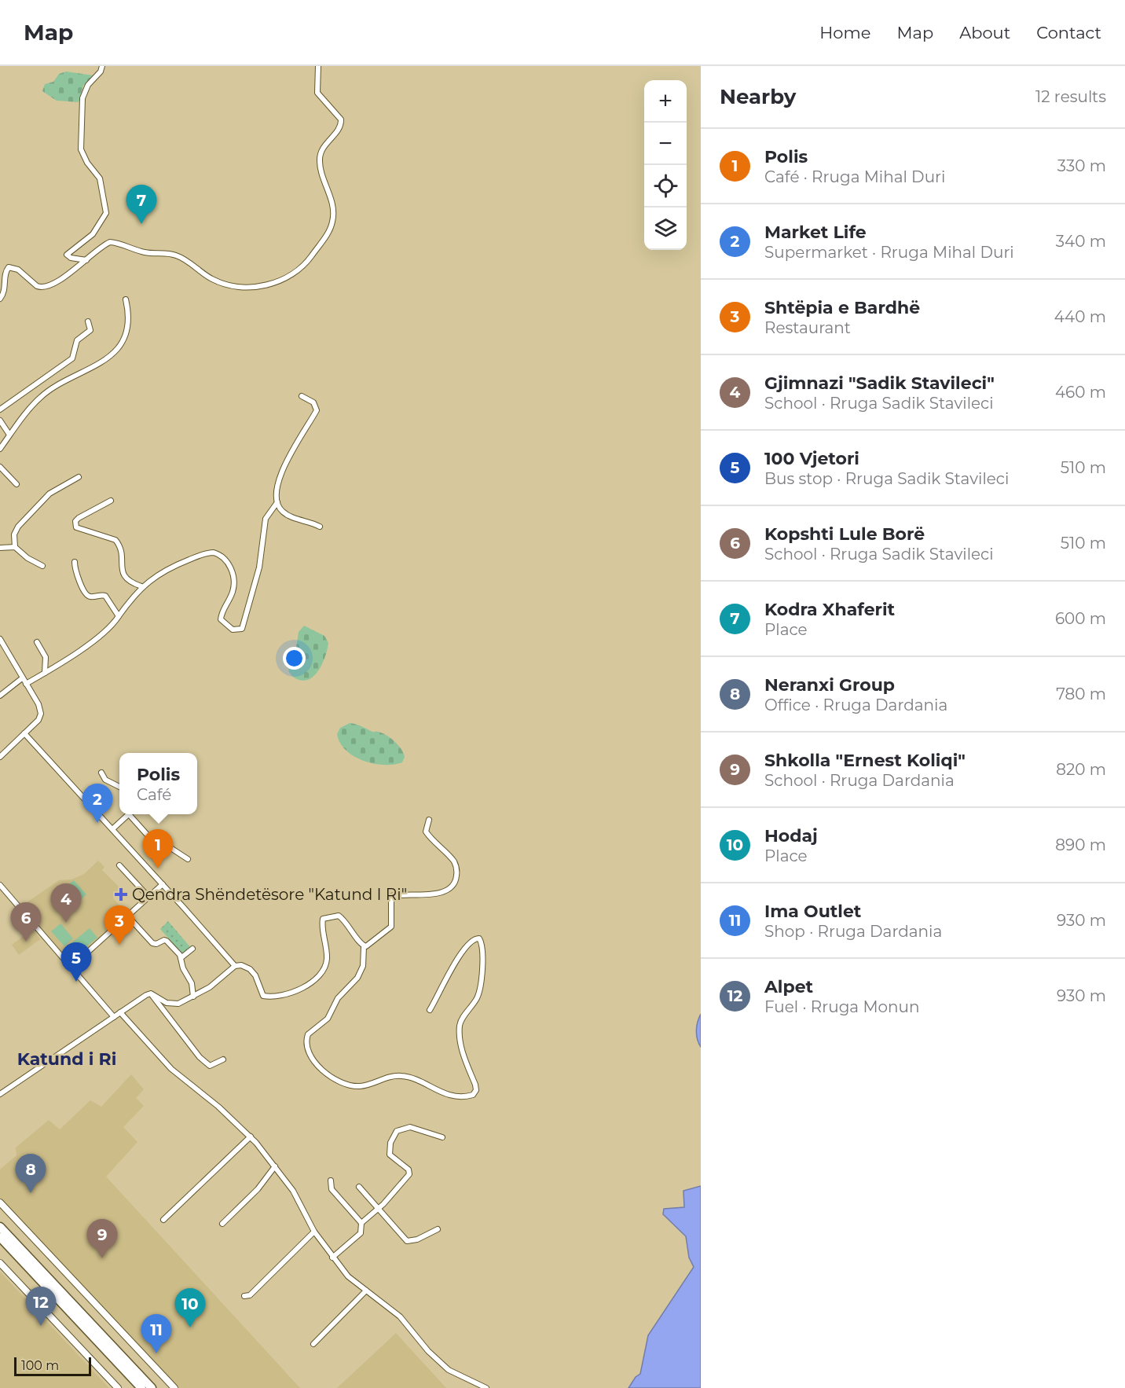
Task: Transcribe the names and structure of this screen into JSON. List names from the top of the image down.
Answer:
{
  "districts": ["Katund i Ri"],
  "places": {
    "health": ["Qendra Shëndetësore \"Katund I Ri\""]
  },
  "scale_bar": "100 m",
  "page": {
    "header": "Map",
    "nav": [
      "Home",
      "Map",
      "About",
      "Contact"
    ],
    "heading": ["Nearby", "12 results"],
    "map_buttons": ["+", "−"],
    "list": [
      {
        "mark": "1",
        "name": "Polis",
        "note": "Café · Rruga Mihal Duri",
        "value": "330 m"
      },
      {
        "mark": "2",
        "name": "Market Life",
        "note": "Supermarket · Rruga Mihal Duri",
        "value": "340 m"
      },
      {
        "mark": "3",
        "name": "Shtëpia e Bardhë",
        "note": "Restaurant",
        "value": "440 m"
      },
      {
        "mark": "4",
        "name": "Gjimnazi \"Sadik Stavileci\"",
        "note": "School · Rruga Sadik Stavileci",
        "value": "460 m"
      },
      {
        "mark": "5",
        "name": "100 Vjetori",
        "note": "Bus stop · Rruga Sadik Stavileci",
        "value": "510 m"
      },
      {
        "mark": "6",
        "name": "Kopshti Lule Borë",
        "note": "School · Rruga Sadik Stavileci",
        "value": "510 m"
      },
      {
        "mark": "7",
        "name": "Kodra Xhaferit",
        "note": "Place",
        "value": "600 m"
      },
      {
        "mark": "8",
        "name": "Neranxi Group",
        "note": "Office · Rruga Dardania",
        "value": "780 m"
      },
      {
        "mark": "9",
        "name": "Shkolla \"Ernest Koliqi\"",
        "note": "School · Rruga Dardania",
        "value": "820 m"
      },
      {
        "mark": "10",
        "name": "Hodaj",
        "note": "Place",
        "value": "890 m"
      },
      {
        "mark": "11",
        "name": "Ima Outlet",
        "note": "Shop · Rruga Dardania",
        "value": "930 m"
      },
      {
        "mark": "12",
        "name": "Alpet",
        "note": "Fuel · Rruga Monun",
        "value": "930 m"
      }
    ],
    "pins": [
      "7",
      "2",
      "1",
      "4",
      "6",
      "3",
      "5",
      "8",
      "9",
      "12",
      "10",
      "11"
    ],
    "popup": ["Polis", "Café"],
    "scale": "100 m"
  }
}
